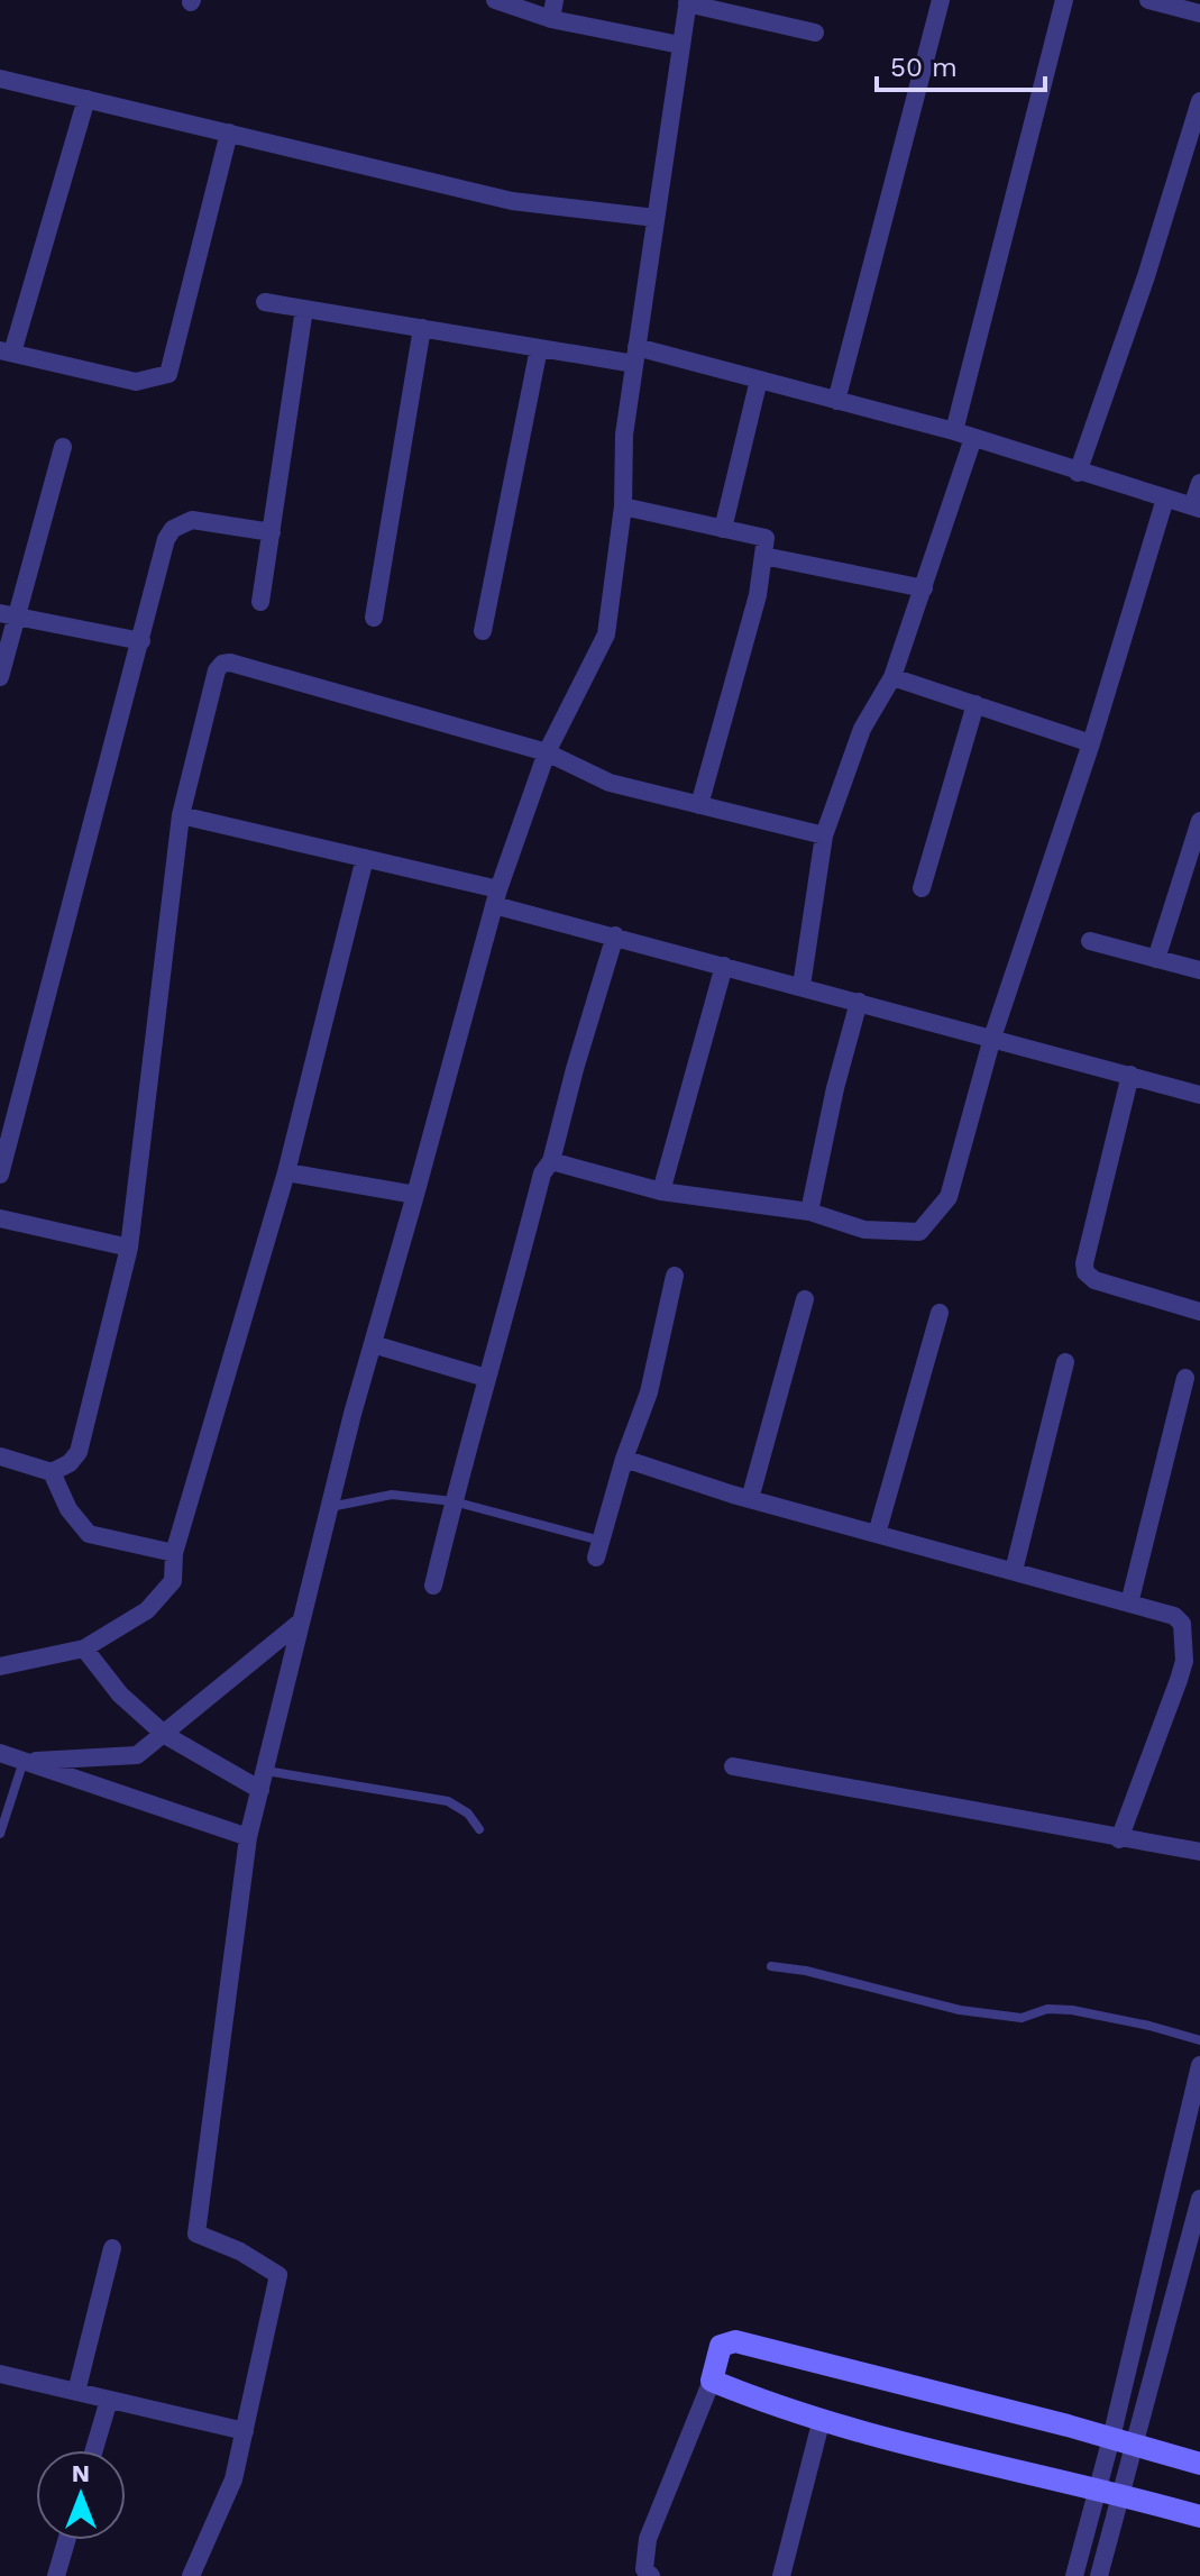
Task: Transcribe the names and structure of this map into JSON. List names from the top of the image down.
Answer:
{
  "scale_bar": "50 m",
  "north": "top"
}
